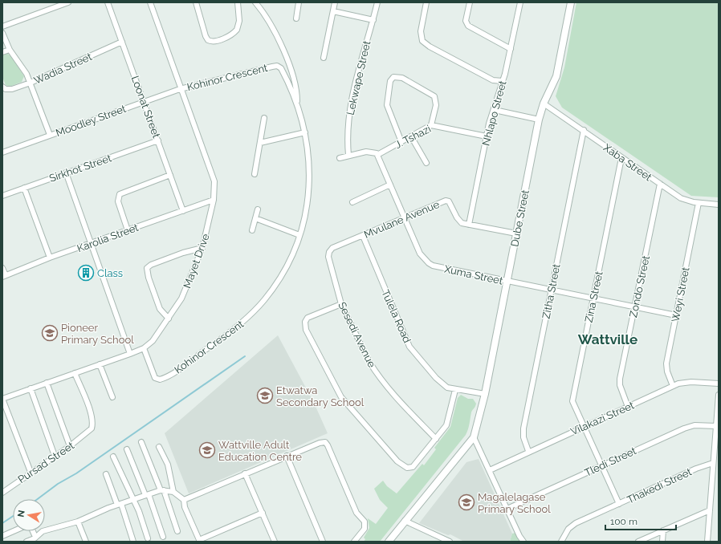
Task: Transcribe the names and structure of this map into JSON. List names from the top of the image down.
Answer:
{
  "streets": {
    "street": [
      "Wadia Street",
      "Kohinor Crescent",
      "Lekwape Street",
      "Loonat Street",
      "Nhlapo Street",
      "Moodley Street",
      "J. Tshazi",
      "Xaba Street",
      "Sirkhot Street",
      "Dube Street",
      "Mvulane Avenue",
      "Karolia Street",
      "Mayet Drive",
      "Xuma Street",
      "Zondo Street",
      "Zitha Street",
      "Weyi Street",
      "Zina Street",
      "Tulela Road",
      "Sesedi Avenue",
      "Vilakazi Street",
      "Tledi Street",
      "Pursad Street",
      "Thakedi Street"
    ]
  },
  "crossings": [
    ["Wadia Street", "Loonat Street"],
    ["Kohinor Crescent", "Moodley Street"],
    ["Kohinor Crescent", "Mayet Drive"],
    ["Loonat Street", "Moodley Street"],
    ["Loonat Street", "Sirkhot Street"],
    ["Loonat Street", "Karolia Street"],
    ["Nhlapo Street", "J. Tshazi"],
    ["Nhlapo Street", "Mvulane Avenue"],
    ["Moodley Street", "Mayet Drive"],
    ["J. Tshazi", "Xuma Street"],
    ["Xaba Street", "Dube Street"],
    ["Xaba Street", "Zondo Street"],
    ["Xaba Street", "Zitha Street"],
    ["Xaba Street", "Weyi Street"],
    ["Xaba Street", "Zina Street"],
    ["Dube Street", "Mvulane Avenue"],
    ["Dube Street", "Xuma Street"],
    ["Dube Street", "Tulela Road"],
    ["Mvulane Avenue", "Xuma Street"],
    ["Mvulane Avenue", "Tulela Road"],
    ["Mvulane Avenue", "Sesedi Avenue"],
    ["Karolia Street", "Mayet Drive"],
    ["Mayet Drive", "Pursad Street"],
    ["Xuma Street", "Zondo Street"],
    ["Xuma Street", "Zitha Street"],
    ["Xuma Street", "Weyi Street"],
    ["Xuma Street", "Zina Street"],
    ["Zondo Street", "Vilakazi Street"],
    ["Zitha Street", "Vilakazi Street"],
    ["Weyi Street", "Vilakazi Street"],
    ["Zina Street", "Vilakazi Street"],
    ["Zina Street", "Tledi Street"],
    ["Zina Street", "Thakedi Street"]
  ],
  "districts": ["Wattville"],
  "places": {
    "building": ["Class"],
    "school or university": [
      "Pioneer Primary School",
      "Etwatwa Secondary School",
      "Wattville Adult Education Centre",
      "Magalelagase Primary School"
    ]
  },
  "scale_bar": "100 m",
  "north": "left"
}
